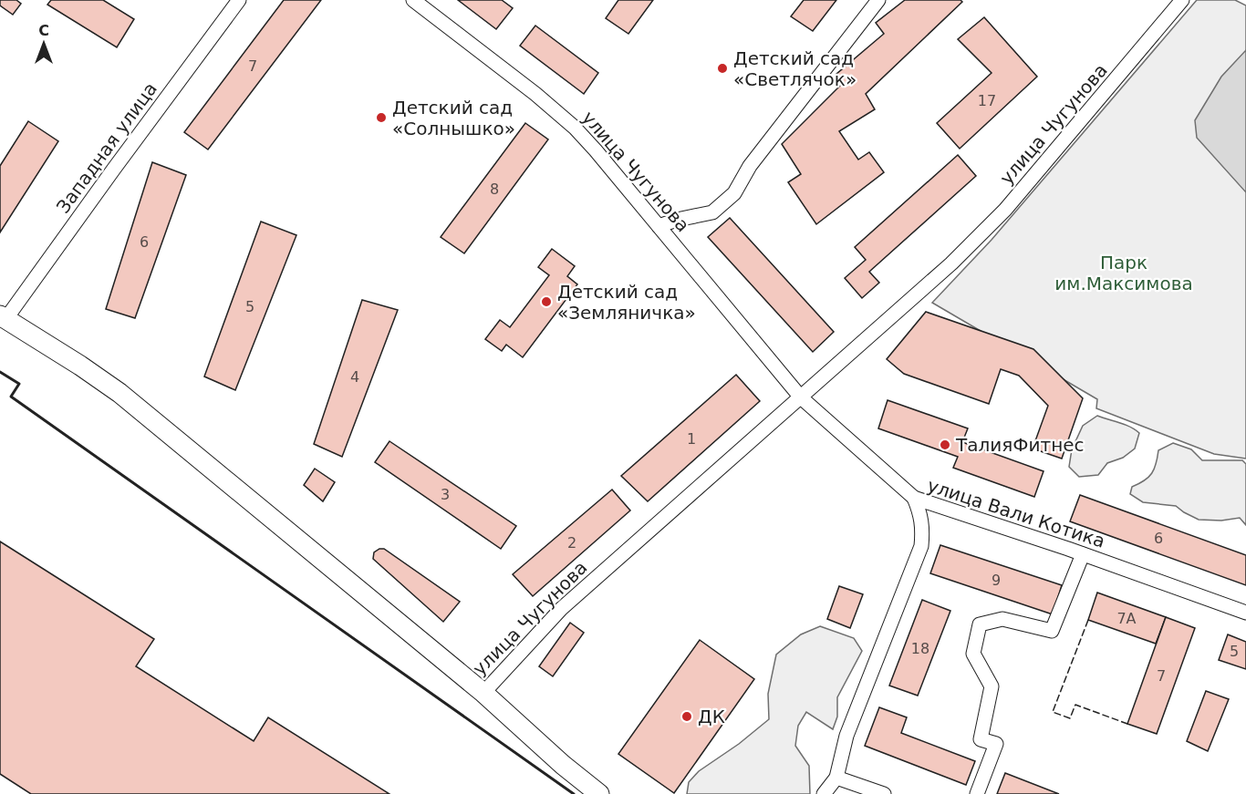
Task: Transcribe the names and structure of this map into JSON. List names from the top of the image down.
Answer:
{
  "streets": {
    "street": ["улица Чугунова", "Западная улица", "улица Вали Котика"]
  },
  "crossings": [
    ["улица Чугунова", "улица Вали Котика"]
  ],
  "parks": ["Парк им.Максимова"],
  "places": [
    "Детский сад «Светлячок»",
    "Детский сад «Солнышко»",
    "Детский сад «Земляничка»",
    "ТалияФитнес",
    "ДК"
  ],
  "house_numbers": [
    "7",
    "17",
    "8",
    "6",
    "5",
    "4",
    "1",
    "3",
    "6",
    "2",
    "9",
    "7А",
    "18",
    "5",
    "7"
  ],
  "north": "top"
}
